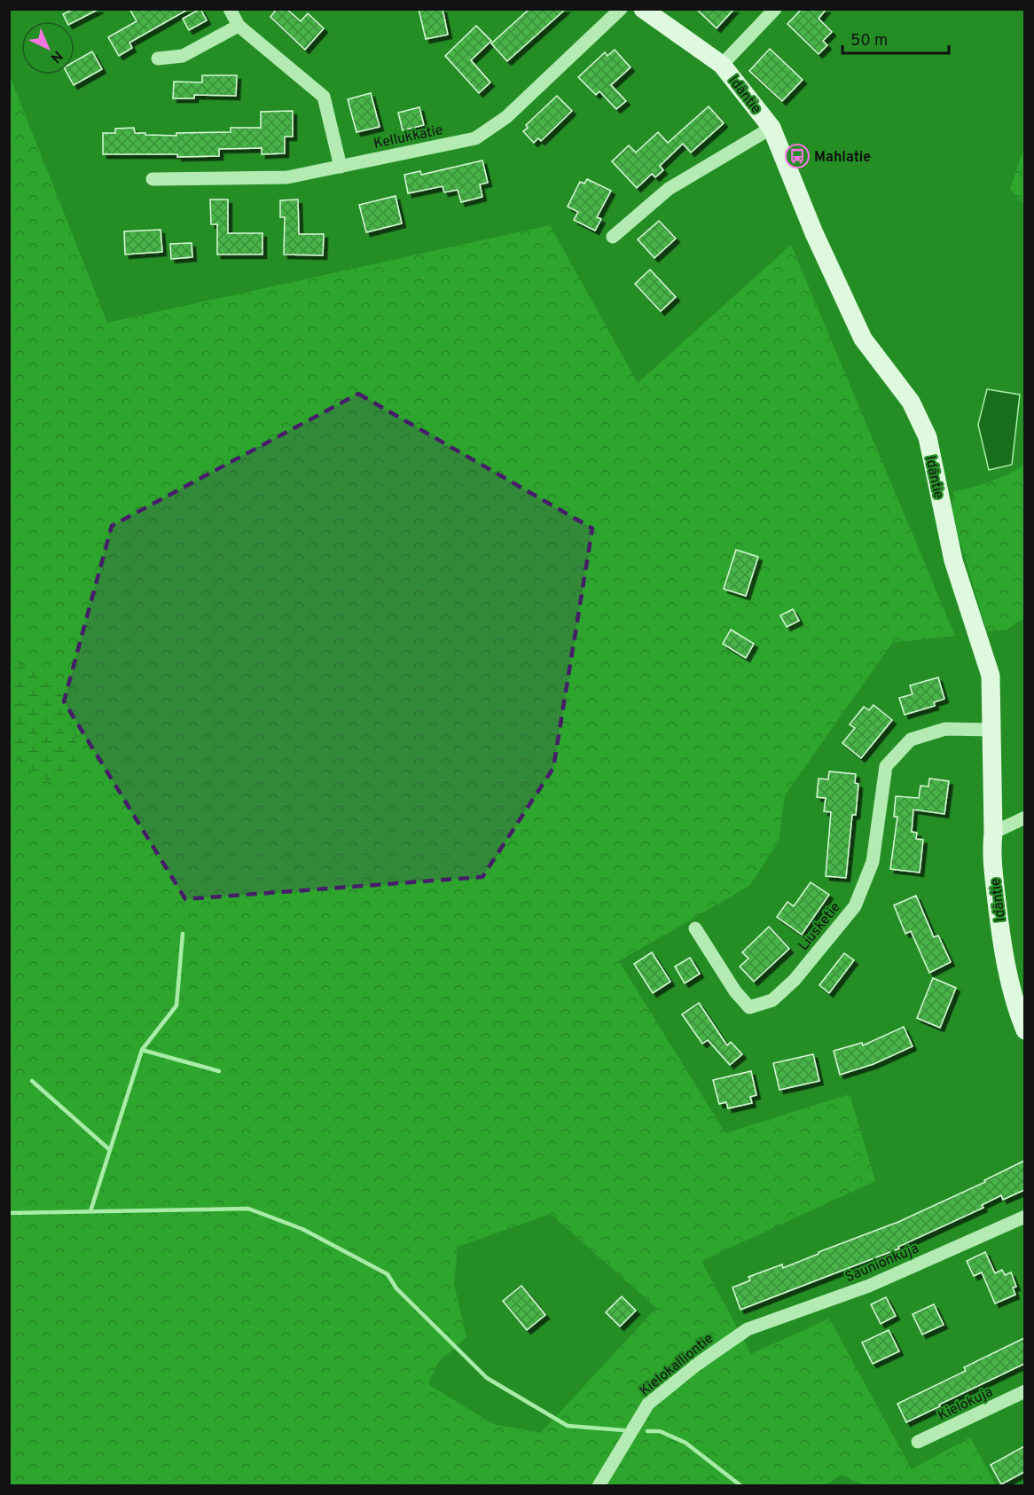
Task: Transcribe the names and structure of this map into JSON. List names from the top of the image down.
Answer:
{
  "streets": {
    "street": [
      "Idäntie",
      "Kellukkatie",
      "Liusketie",
      "Saunionkuja",
      "Kielokalliontie",
      "Kielokuja"
    ]
  },
  "crossings": [
    ["Idäntie", "Liusketie"],
    ["Saunionkuja", "Kielokalliontie"]
  ],
  "places": {
    "bus stop": ["Mahlatie"]
  },
  "scale_bar": "50 m",
  "north": "bottom right"
}
